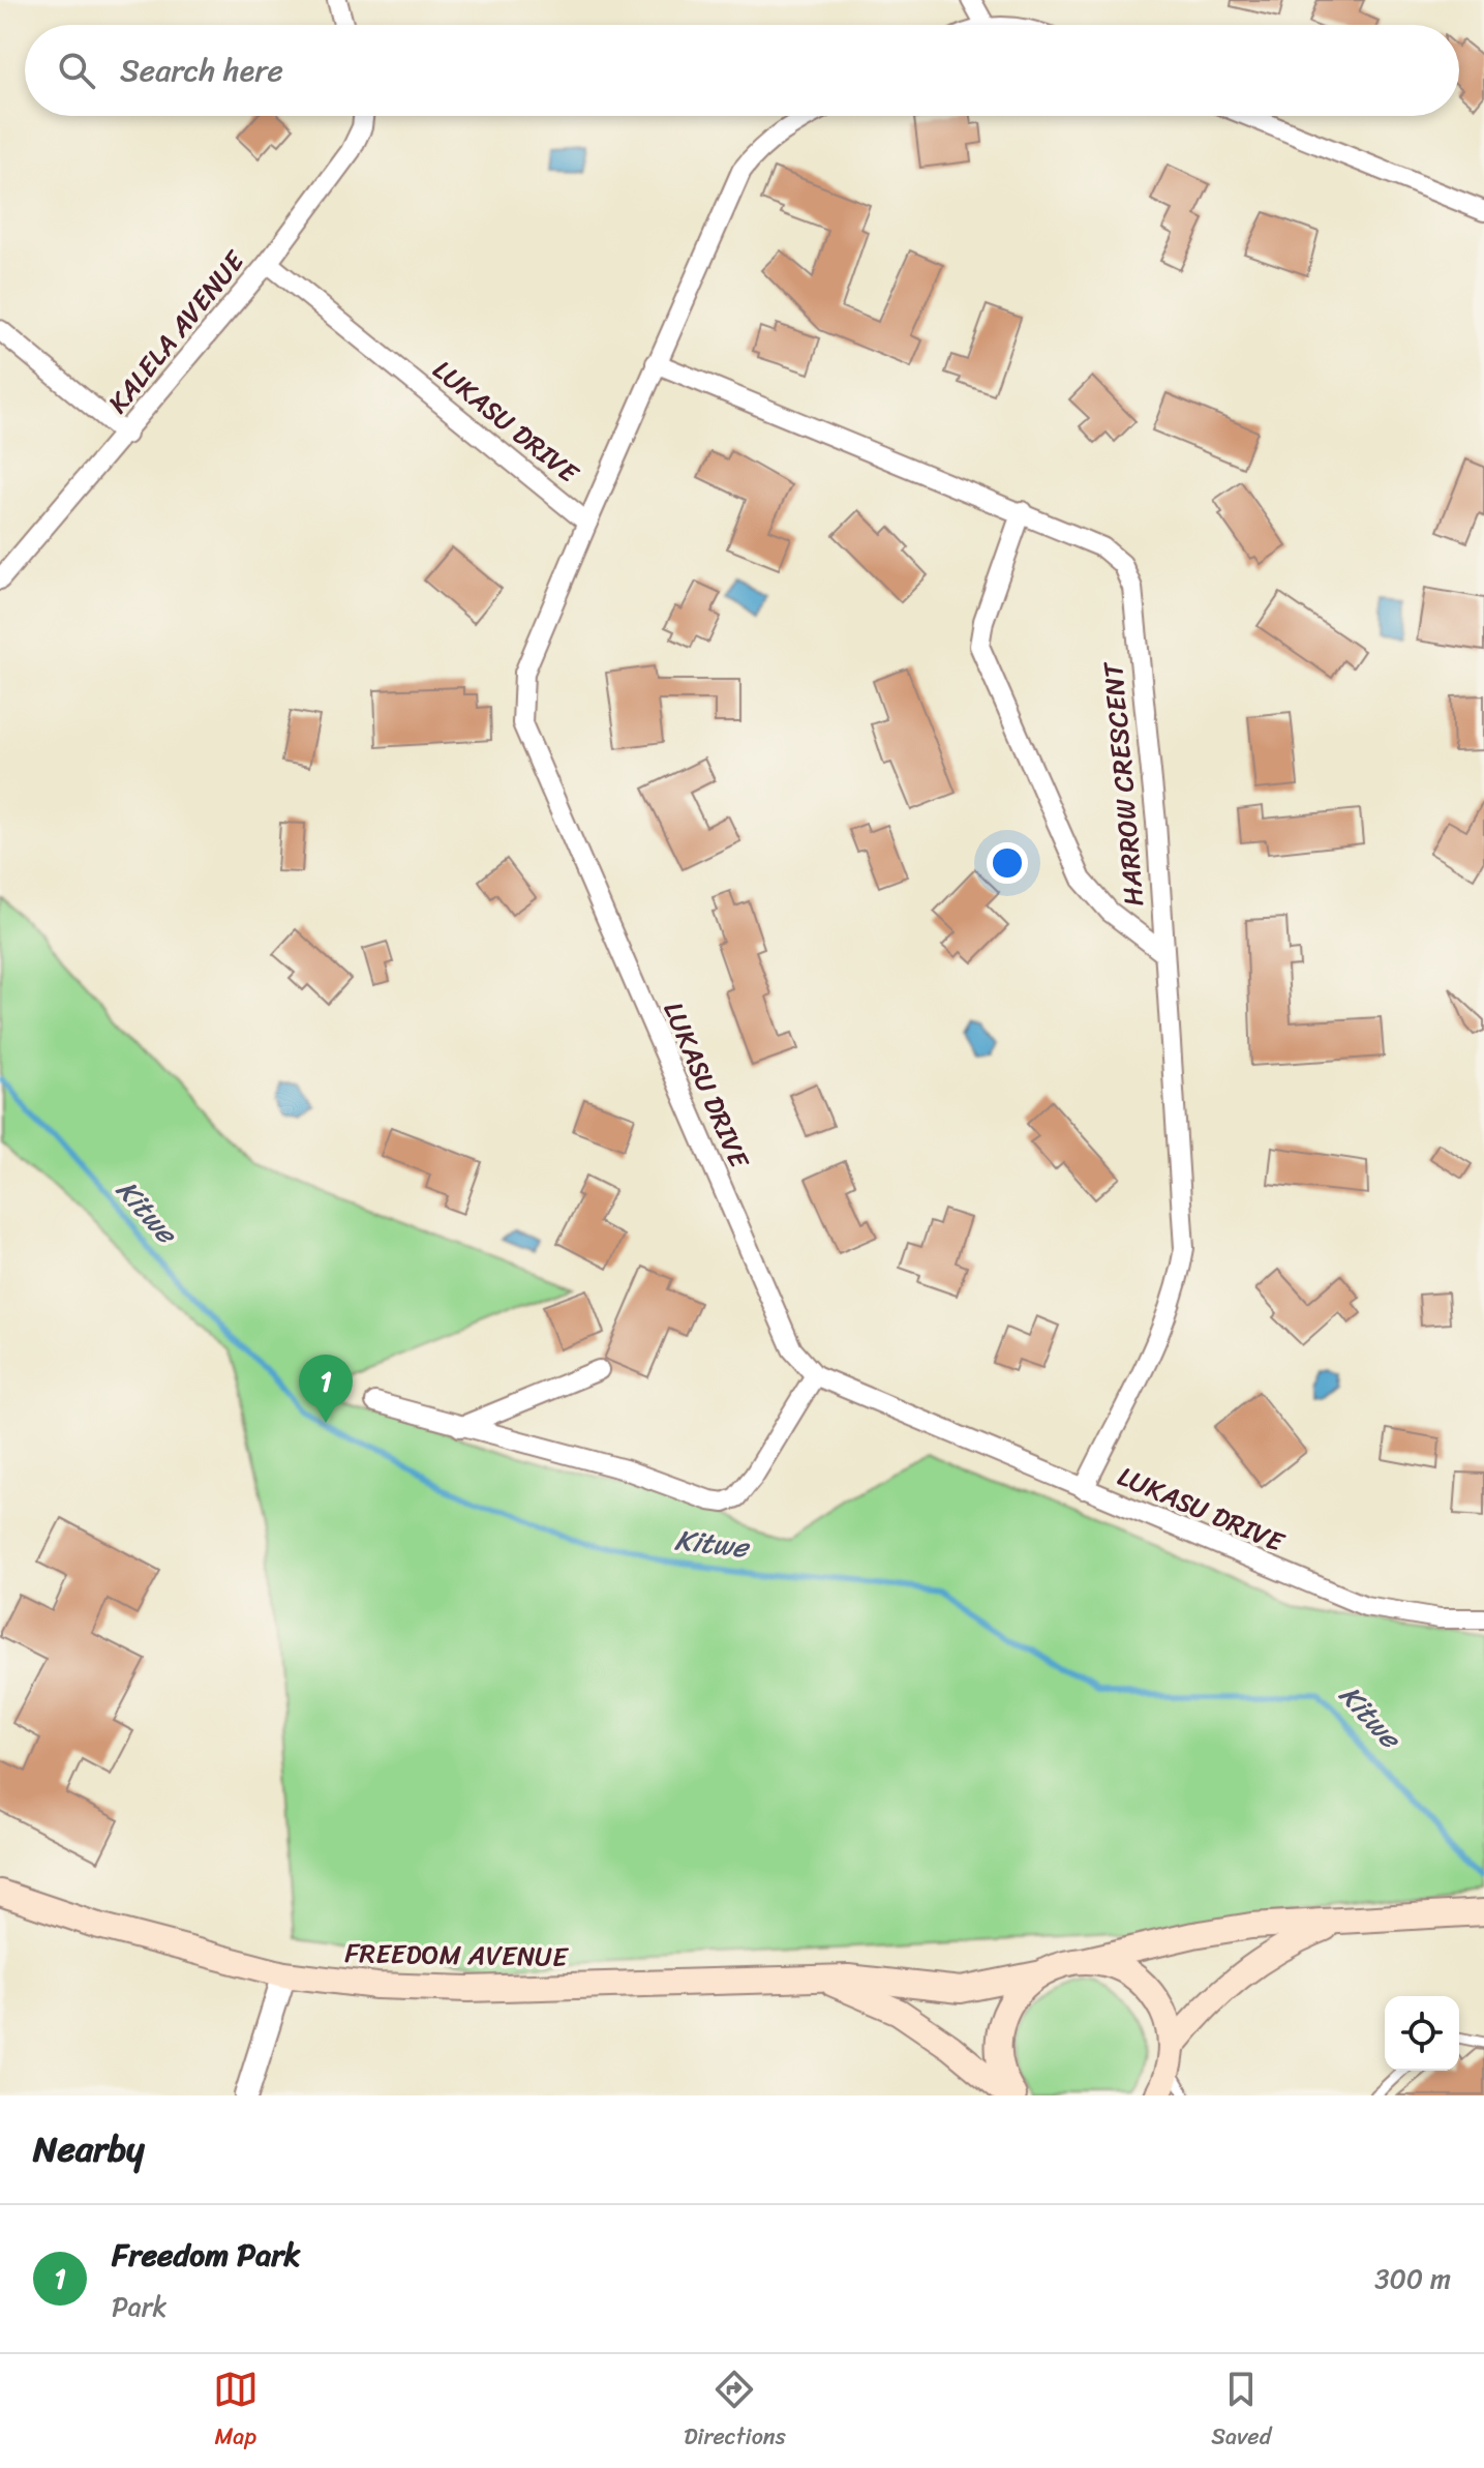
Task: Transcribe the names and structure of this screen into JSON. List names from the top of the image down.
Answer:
{
  "streets": {
    "main road": ["FREEDOM AVENUE"],
    "street": ["KALELA AVENUE", "LUKASU DRIVE", "HARROW CRESCENT"]
  },
  "crossings": [
    ["KALELA AVENUE", "LUKASU DRIVE"],
    ["LUKASU DRIVE", "HARROW CRESCENT"]
  ],
  "water": ["Kitwe"],
  "page": {
    "search": "Search here",
    "pins": "1",
    "heading": "Nearby",
    "list": [
      {
        "mark": "1",
        "name": "Freedom Park",
        "note": "Park",
        "value": "300 m"
      }
    ],
    "nav": ["Map", "Directions", "Saved"]
  }
}
